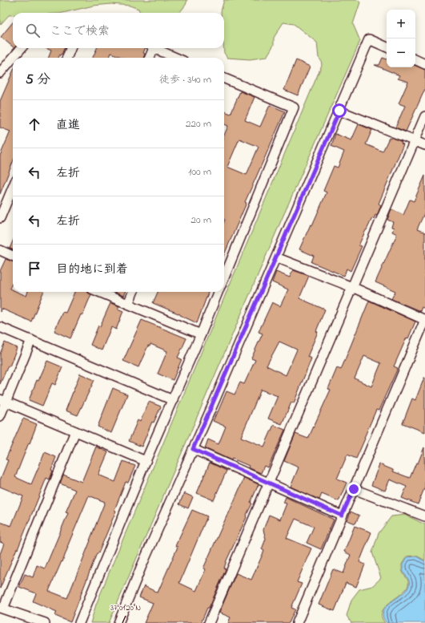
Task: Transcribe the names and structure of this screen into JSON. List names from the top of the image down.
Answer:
{
  "page": {
    "map_buttons": ["+", "−"],
    "search": "ここで検索",
    "heading": ["5 分", "徒歩 · 340 m"],
    "list": [
      ["直進", "220 m"],
      ["左折", "100 m"],
      ["左折", "20 m"],
      "目的地に到着"
    ]
  },
  "coordinates": ["37°01'20\"N"]
}
